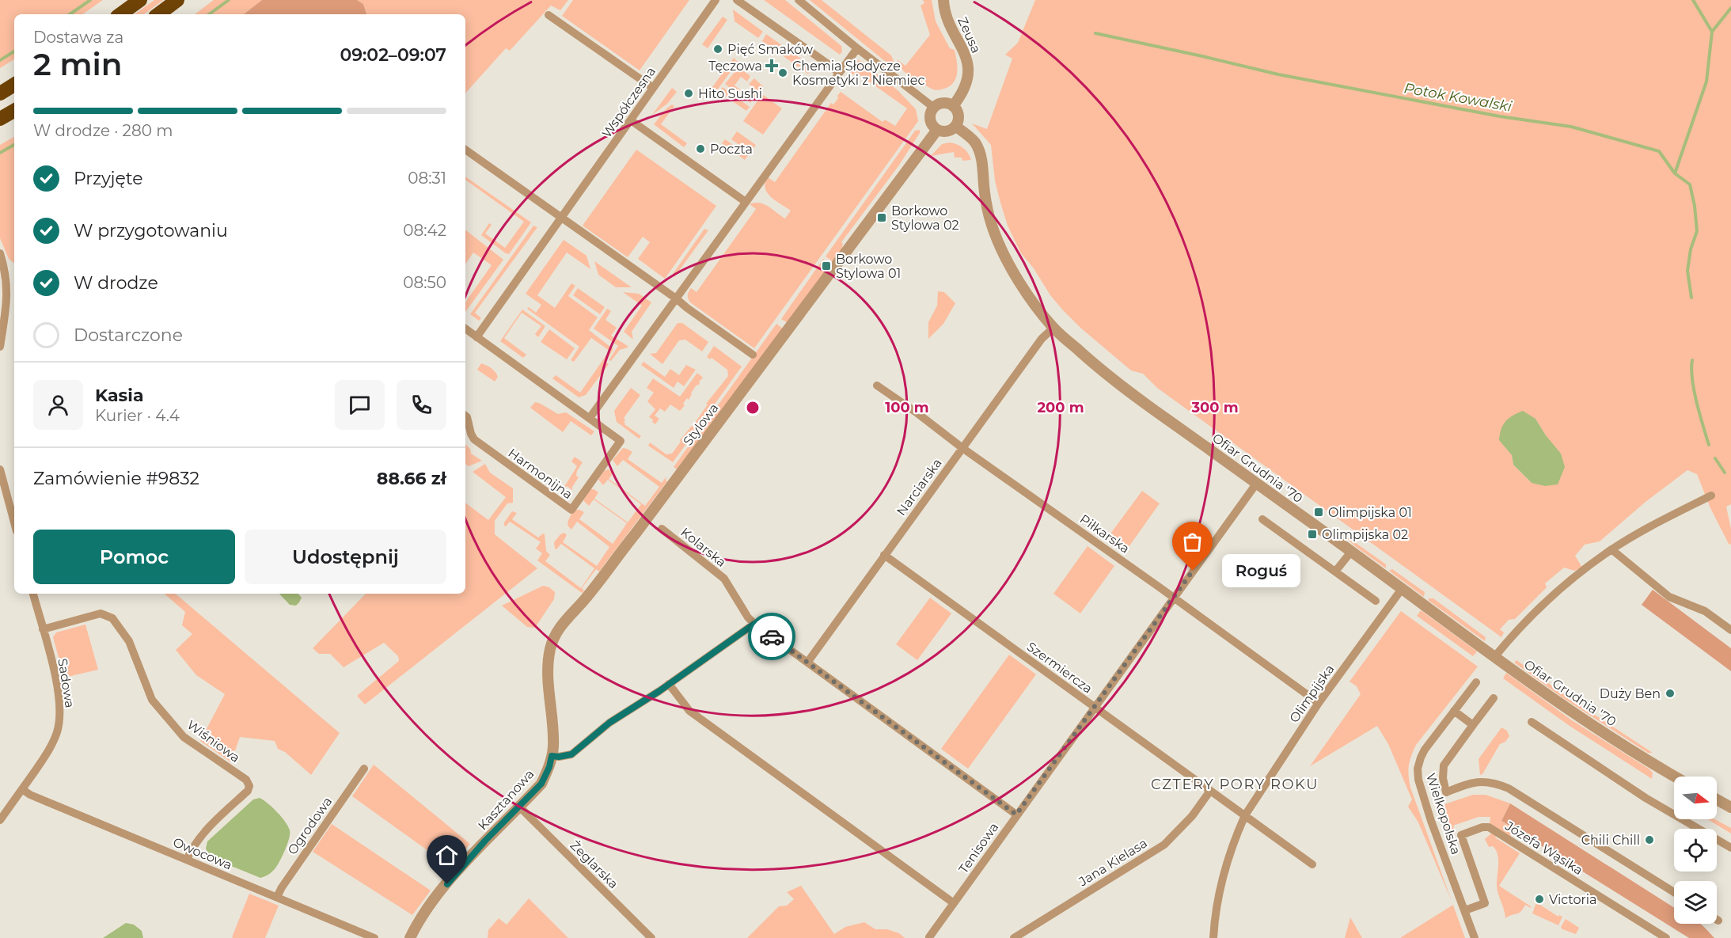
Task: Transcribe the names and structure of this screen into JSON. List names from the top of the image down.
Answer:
{
  "streets": {
    "street": [
      "Zeusa",
      "Współczesna",
      "Stylowa",
      "Ofiar Grudnia '70",
      "Harmonijna",
      "Narciarska",
      "Piłkarska",
      "Kolarska",
      "Szermiercza",
      "Sadowa",
      "Olimpijska",
      "Wiśniowa",
      "Kasztanowa",
      "Wielkopolska",
      "Ogrodowa",
      "Tenisowa",
      "Józefa Wąsika",
      "Owocowa",
      "Jana Kielasa",
      "Żeglarska"
    ]
  },
  "crossings": [
    ["Zeusa", "Stylowa"],
    ["Zeusa", "Ofiar Grudnia '70"],
    ["Stylowa", "Ofiar Grudnia '70"],
    ["Stylowa", "Kasztanowa"],
    ["Ofiar Grudnia '70", "Narciarska"],
    ["Ofiar Grudnia '70", "Olimpijska"],
    ["Ofiar Grudnia '70", "Tenisowa"],
    ["Narciarska", "Piłkarska"],
    ["Narciarska", "Kolarska"],
    ["Narciarska", "Szermiercza"],
    ["Piłkarska", "Olimpijska"],
    ["Piłkarska", "Tenisowa"],
    ["Kolarska", "Tenisowa"],
    ["Szermiercza", "Olimpijska"],
    ["Szermiercza", "Tenisowa"],
    ["Szermiercza", "Jana Kielasa"],
    ["Sadowa", "Wiśniowa"],
    ["Sadowa", "Owocowa"],
    ["Wiśniowa", "Owocowa"],
    ["Kasztanowa", "Żeglarska"],
    ["Wielkopolska", "Józefa Wąsika"],
    ["Ogrodowa", "Owocowa"]
  ],
  "districts": ["CZTERY PORY ROKU"],
  "water": ["Potok Kowalski"],
  "places": {
    "other": [
      "Pięć Smaków",
      "Chemia Słodycze Kosmetyki z Niemiec",
      "Hito Sushi",
      "Poczta",
      "Roguś",
      "Duży Ben",
      "Chili Chill",
      "Victoria"
    ],
    "health": ["Tęczowa"],
    "transit": [
      "Borkowo Stylowa 02",
      "Borkowo Stylowa 01",
      "Olimpijska 01",
      "Olimpijska 02"
    ]
  },
  "north": "right",
  "page": {
    "heading": ["2 min", "Dostawa za", "09:02–09:07"],
    "panel": [
      "Kasia",
      "Kurier · 4.4",
      "Zamówienie #9832",
      "88.66 zł"
    ],
    "bar": "W drodze · 280 m",
    "list": [
      ["Przyjęte", "08:31"],
      ["W przygotowaniu", "08:42"],
      ["W drodze", "08:50"],
      "Dostarczone"
    ],
    "buttons": ["Pomoc", "Udostępnij"],
    "bubble": "Roguś"
  },
  "rings": ["100 m", "200 m", "300 m"]
}
